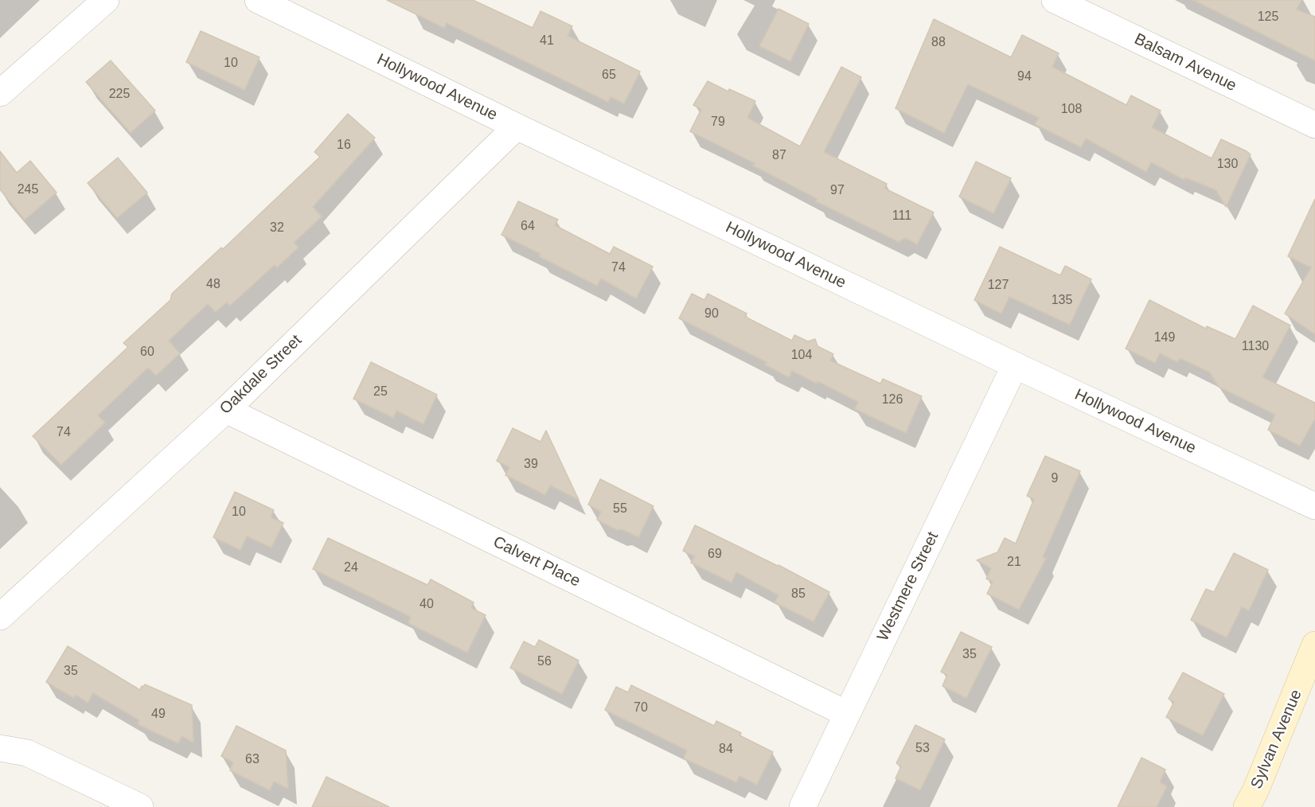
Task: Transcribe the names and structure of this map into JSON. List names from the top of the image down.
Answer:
{
  "streets": {
    "street": [
      "Balsam Avenue",
      "Hollywood Avenue",
      "Oakdale Street",
      "Calvert Place",
      "Westmere Street",
      "Sylvan Avenue"
    ]
  },
  "crossings": [
    ["Hollywood Avenue", "Oakdale Street"],
    ["Hollywood Avenue", "Westmere Street"],
    ["Oakdale Street", "Calvert Place"],
    ["Calvert Place", "Westmere Street"]
  ],
  "house_numbers": [
    "125",
    "41",
    "88",
    "10",
    "65",
    "94",
    "225",
    "108",
    "79",
    "16",
    "87",
    "130",
    "245",
    "97",
    "111",
    "64",
    "32",
    "74",
    "48",
    "127",
    "135",
    "90",
    "149",
    "1130",
    "60",
    "104",
    "25",
    "126",
    "74",
    "39",
    "9",
    "55",
    "10",
    "69",
    "21",
    "24",
    "85",
    "40",
    "35",
    "56",
    "35",
    "70",
    "49",
    "53",
    "84",
    "63"
  ]
}
